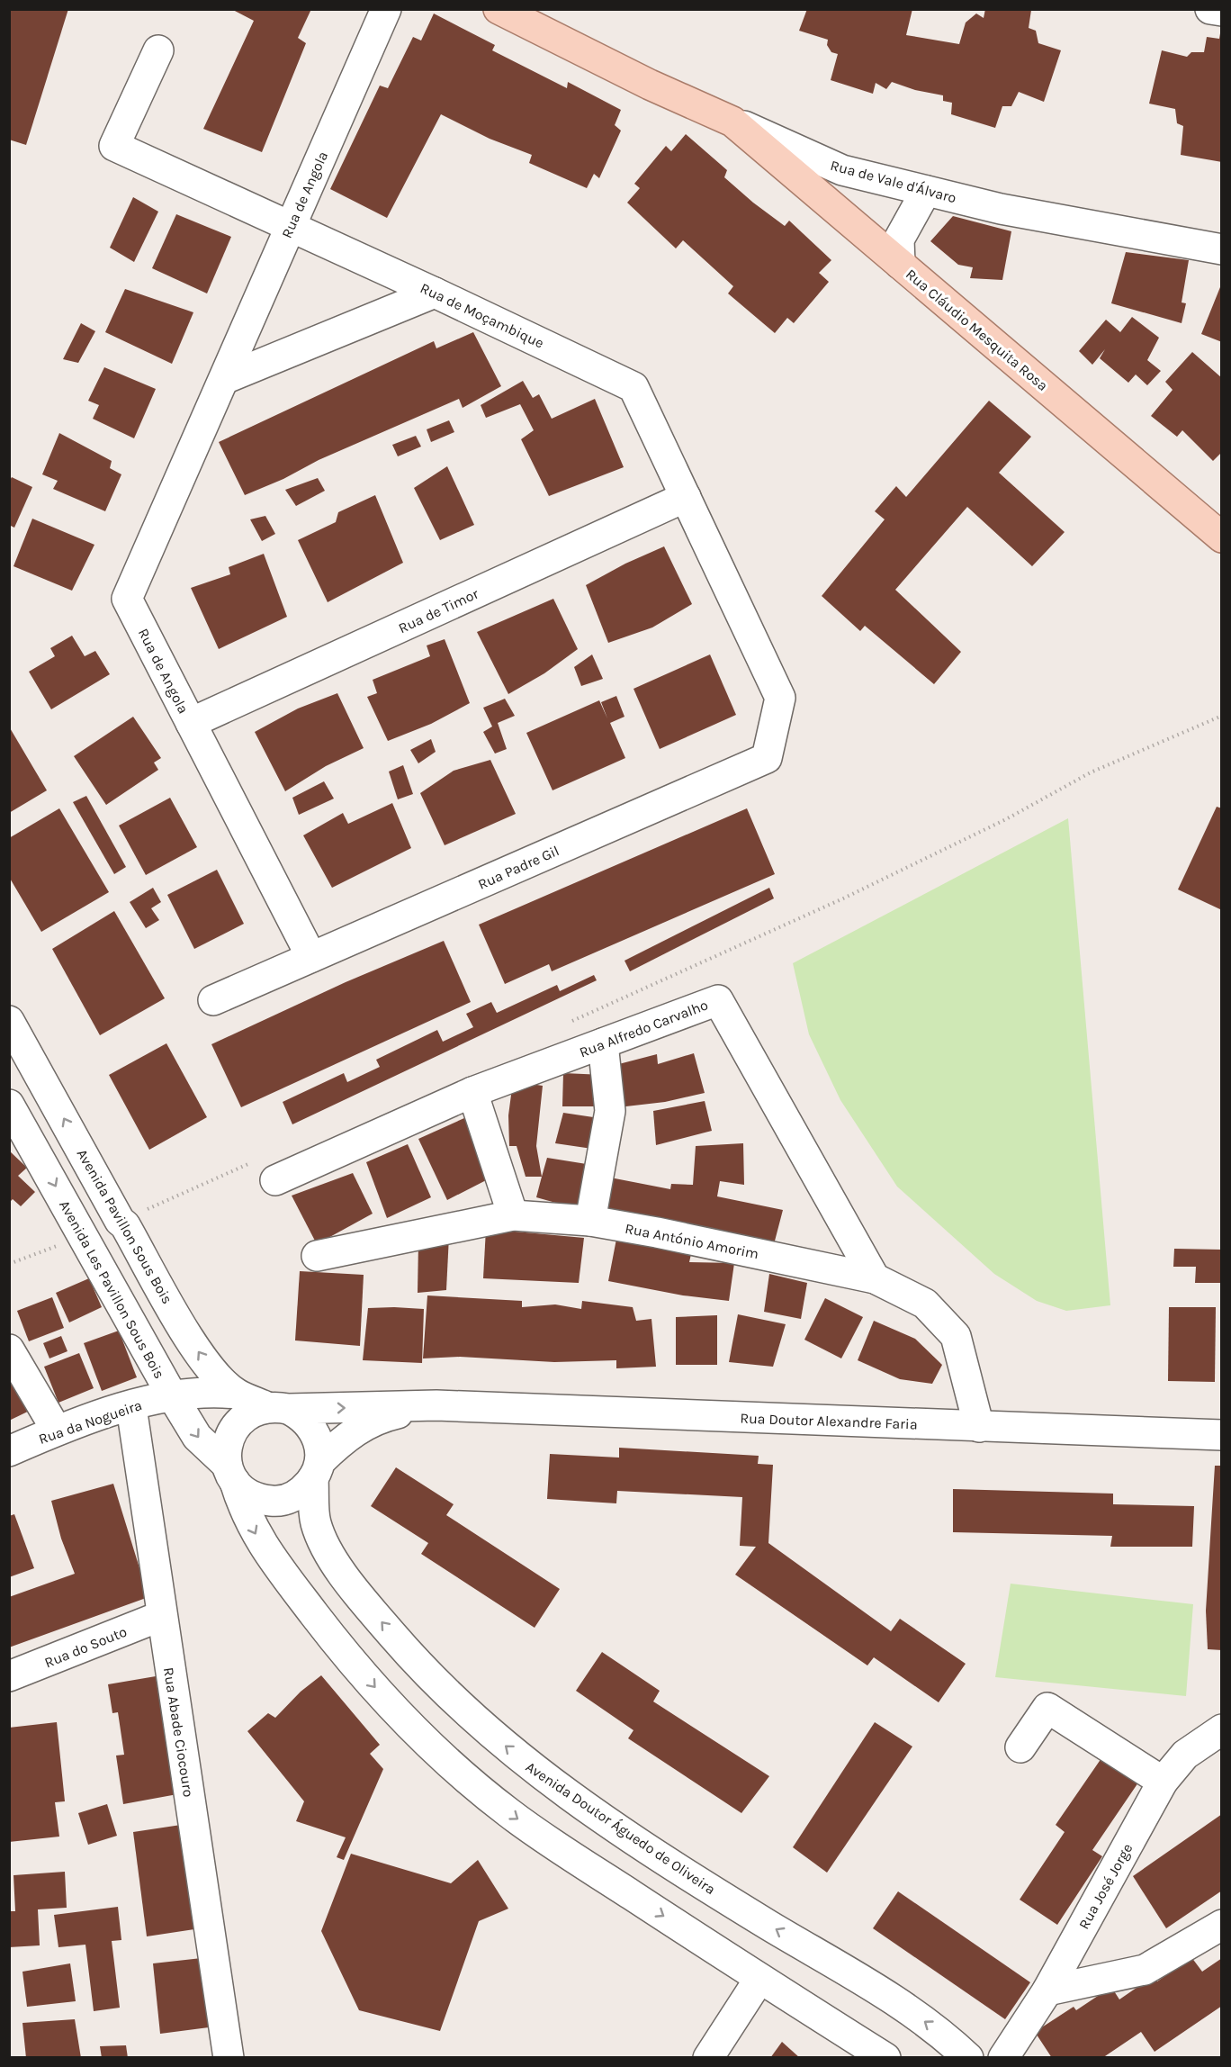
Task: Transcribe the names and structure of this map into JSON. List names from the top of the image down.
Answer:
{
  "streets": {
    "main road": ["Rua de Vale d'Álvaro", "Rua Cláudio Mesquita Rosa"],
    "street": [
      "Rua de Angola",
      "Rua de Moçambique",
      "Rua de Timor",
      "Rua Padre Gil",
      "Rua Alfredo Carvalho",
      "Avenida Pavillon Sous Bois",
      "Rua António Amorim",
      "Avenida Les Pavillon Sous Bois",
      "Rua Doutor Alexandre Faria",
      "Rua da Nogueira",
      "Rua do Souto",
      "Rua Abade Ciocouro",
      "Avenida Doutor Águedo de Oliveira",
      "Rua José Jorge"
    ]
  },
  "crossings": [
    ["Rua de Vale d'Álvaro", "Rua Cláudio Mesquita Rosa"],
    ["Rua de Angola", "Rua de Moçambique"],
    ["Rua de Angola", "Rua de Timor"],
    ["Rua de Angola", "Rua Padre Gil"],
    ["Rua de Moçambique", "Rua de Timor"],
    ["Rua de Moçambique", "Rua Padre Gil"],
    ["Rua Alfredo Carvalho", "Rua António Amorim"],
    ["Avenida Pavillon Sous Bois", "Avenida Les Pavillon Sous Bois"],
    ["Avenida Pavillon Sous Bois", "Rua da Nogueira"],
    ["Avenida Pavillon Sous Bois", "Avenida Doutor Águedo de Oliveira"],
    ["Rua António Amorim", "Rua Doutor Alexandre Faria"],
    ["Avenida Les Pavillon Sous Bois", "Rua da Nogueira"],
    ["Avenida Les Pavillon Sous Bois", "Avenida Doutor Águedo de Oliveira"],
    ["Rua da Nogueira", "Rua Abade Ciocouro"],
    ["Rua do Souto", "Rua Abade Ciocouro"]
  ],
  "one_way": ["Avenida Pavillon Sous Bois", "Avenida Les Pavillon Sous Bois"]
}
